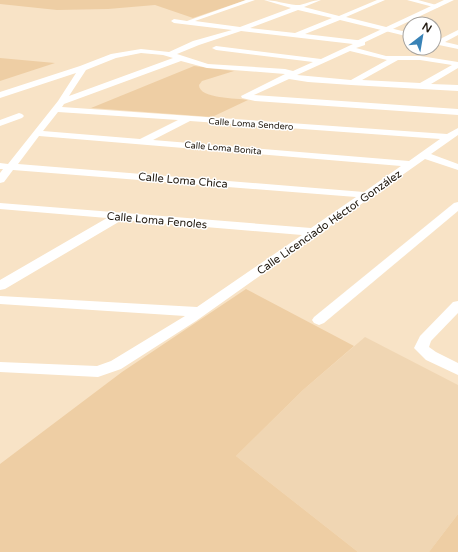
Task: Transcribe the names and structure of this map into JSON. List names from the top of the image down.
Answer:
{
  "streets": {
    "street": [
      "Calle Loma Sendero",
      "Calle Loma Bonita",
      "Calle Loma Chica",
      "Calle Loma Fenoles",
      "Calle Licenciado Héctor González"
    ]
  },
  "crossings": [
    ["Calle Loma Sendero", "Calle Licenciado Héctor González"],
    ["Calle Loma Bonita", "Calle Licenciado Héctor González"],
    ["Calle Loma Chica", "Calle Licenciado Héctor González"],
    ["Calle Loma Fenoles", "Calle Licenciado Héctor González"]
  ],
  "north": "top right"
}
